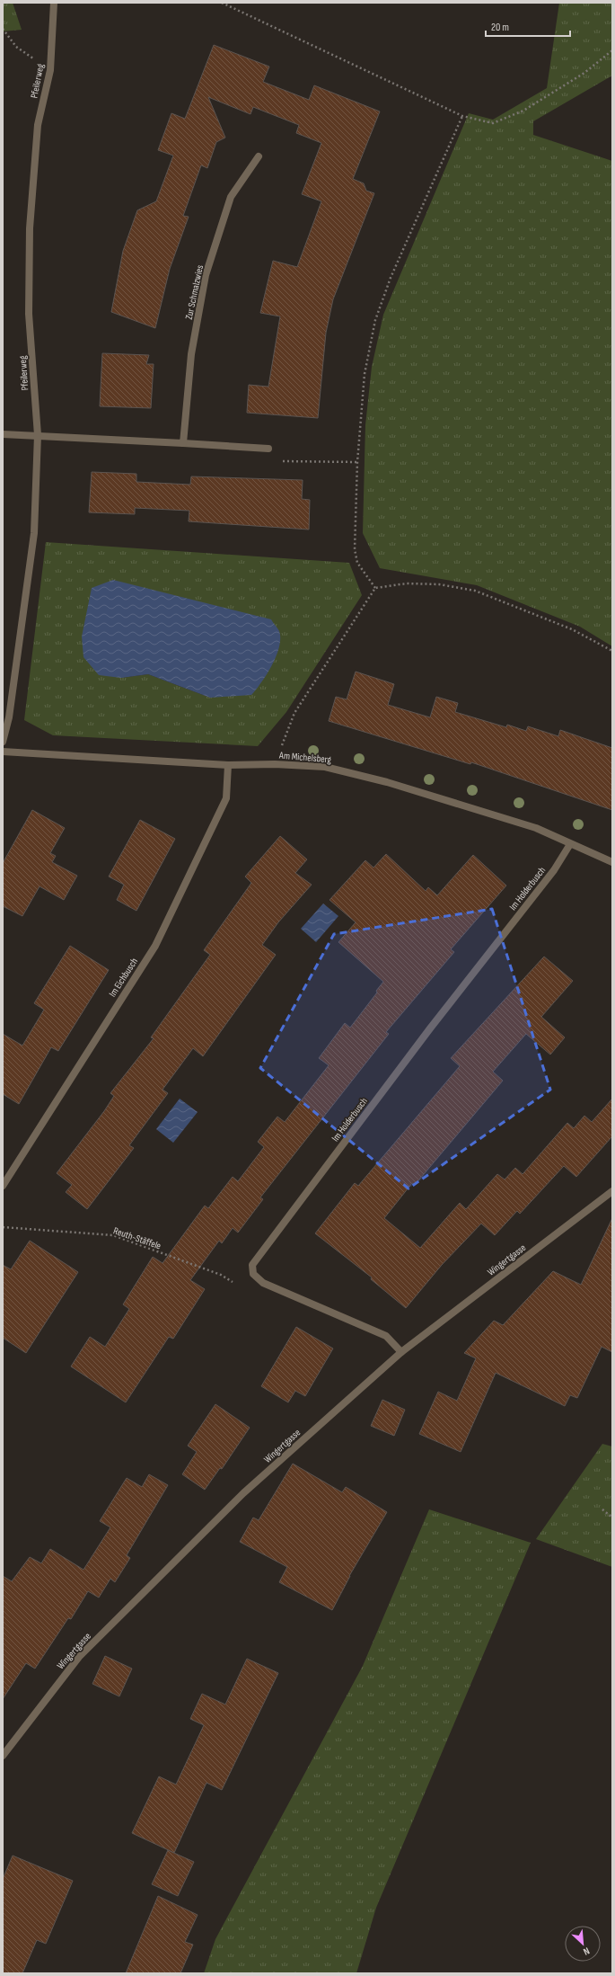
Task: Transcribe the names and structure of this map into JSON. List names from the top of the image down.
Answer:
{
  "streets": {
    "street": [
      "Pfeilerweg",
      "Zur Schmalzwies",
      "Am Michelsberg",
      "Im Holderbusch",
      "Im Eichbusch",
      "Wingertgasse"
    ],
    "path": ["Reuth-Stäffele"]
  },
  "crossings": [
    ["Am Michelsberg", "Im Holderbusch"],
    ["Am Michelsberg", "Im Eichbusch"],
    ["Im Holderbusch", "Wingertgasse"]
  ],
  "scale_bar": "20 m",
  "north": "bottom right"
}
